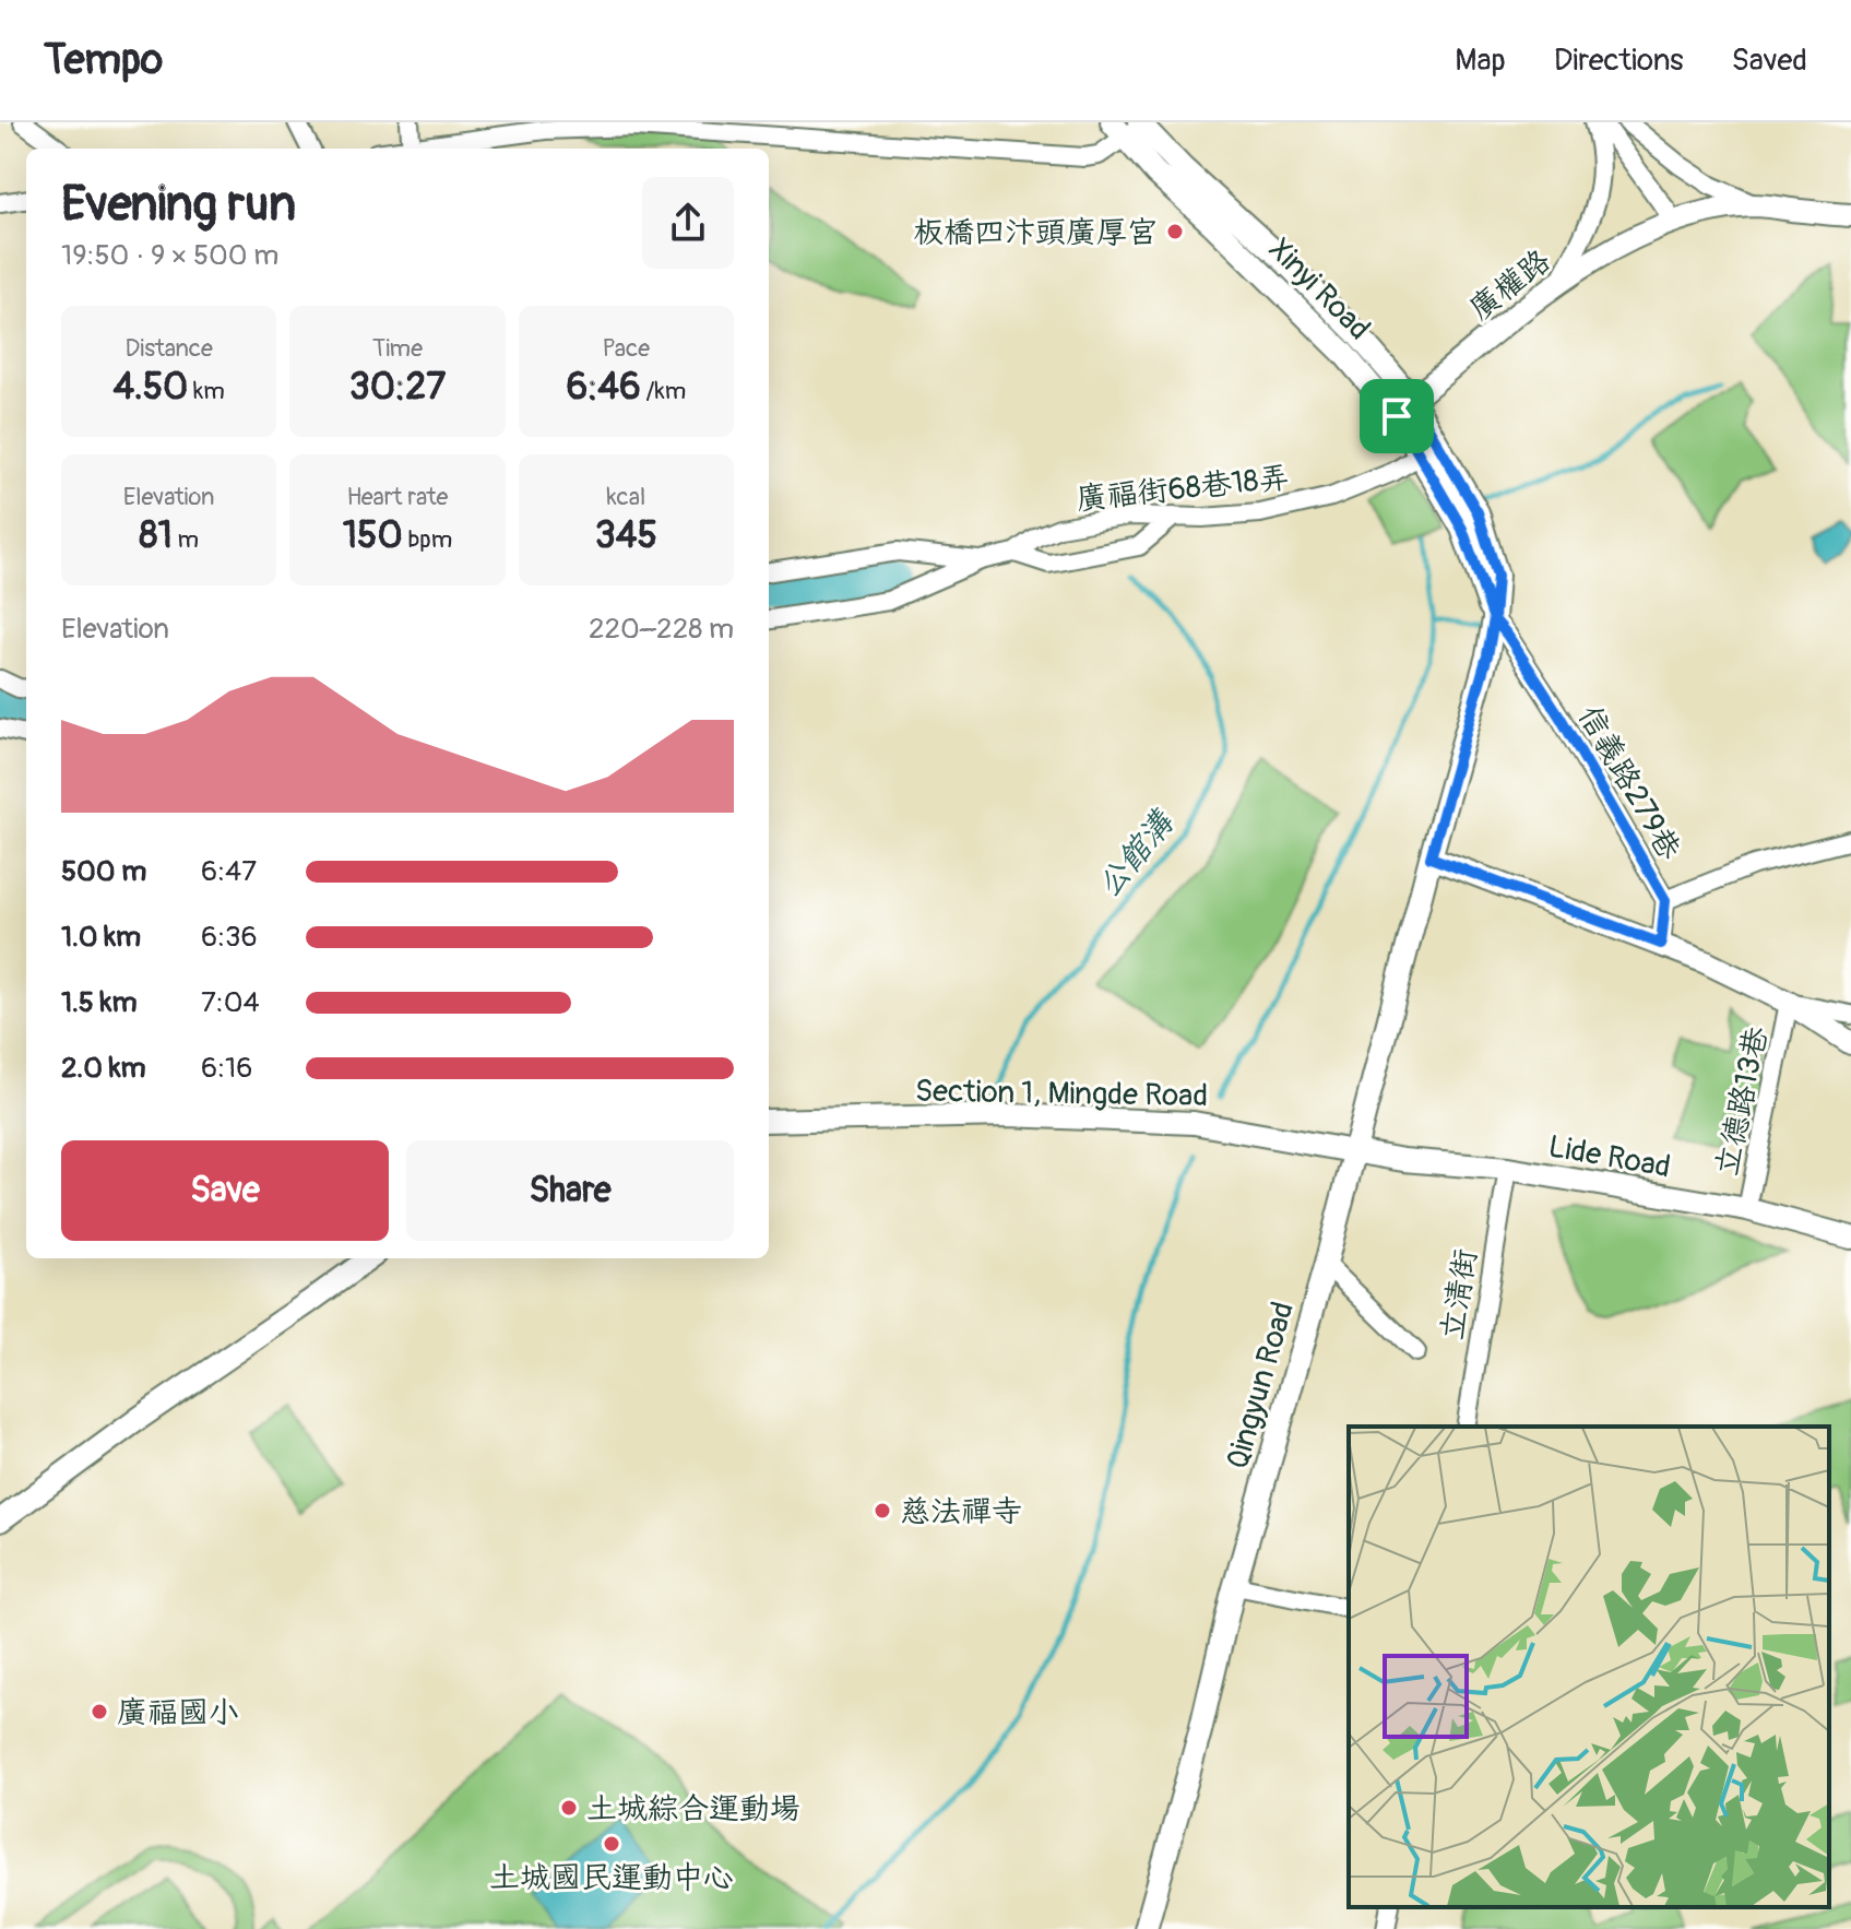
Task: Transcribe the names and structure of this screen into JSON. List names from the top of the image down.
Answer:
{
  "streets": {
    "street": [
      "廣權路",
      "Xinyi Road",
      "廣福街68巷18弄",
      "信義路279巷",
      "Section 1, Mingde Road",
      "立德路13巷",
      "Lide Road",
      "立清街",
      "Qingyun Road"
    ]
  },
  "crossings": [
    ["廣權路", "Xinyi Road"],
    ["Xinyi Road", "廣福街68巷18弄"],
    ["Xinyi Road", "信義路279巷"],
    ["Section 1, Mingde Road", "Lide Road"],
    ["Section 1, Mingde Road", "Qingyun Road"],
    ["立德路13巷", "Lide Road"],
    ["Lide Road", "立清街"],
    ["Lide Road", "Qingyun Road"]
  ],
  "water": ["公館溝"],
  "places": [
    "板橋四汴頭廣厚宮",
    "慈法禪寺",
    "廣福國小",
    "土城綜合運動場",
    "土城國民運動中心"
  ],
  "page": {
    "header": "Tempo",
    "nav": ["Map", "Directions", "Saved"],
    "heading": ["Evening run", "19:50 · 9 × 500 m"],
    "stats": [
      ["Distance", "4.50 km"],
      ["Time", "30:27"],
      ["Pace", "6:46 /km"],
      ["Elevation", "81 m"],
      ["Heart rate", "150 bpm"],
      ["kcal", "345"]
    ],
    "chart": ["Elevation", "220–228 m"],
    "list": [
      {
        "name": "500 m",
        "note": "6:47"
      },
      {
        "name": "1.0 km",
        "note": "6:36"
      },
      {
        "name": "1.5 km",
        "note": "7:04"
      },
      {
        "name": "2.0 km",
        "note": "6:16"
      }
    ],
    "buttons": ["Save", "Share"]
  }
}
